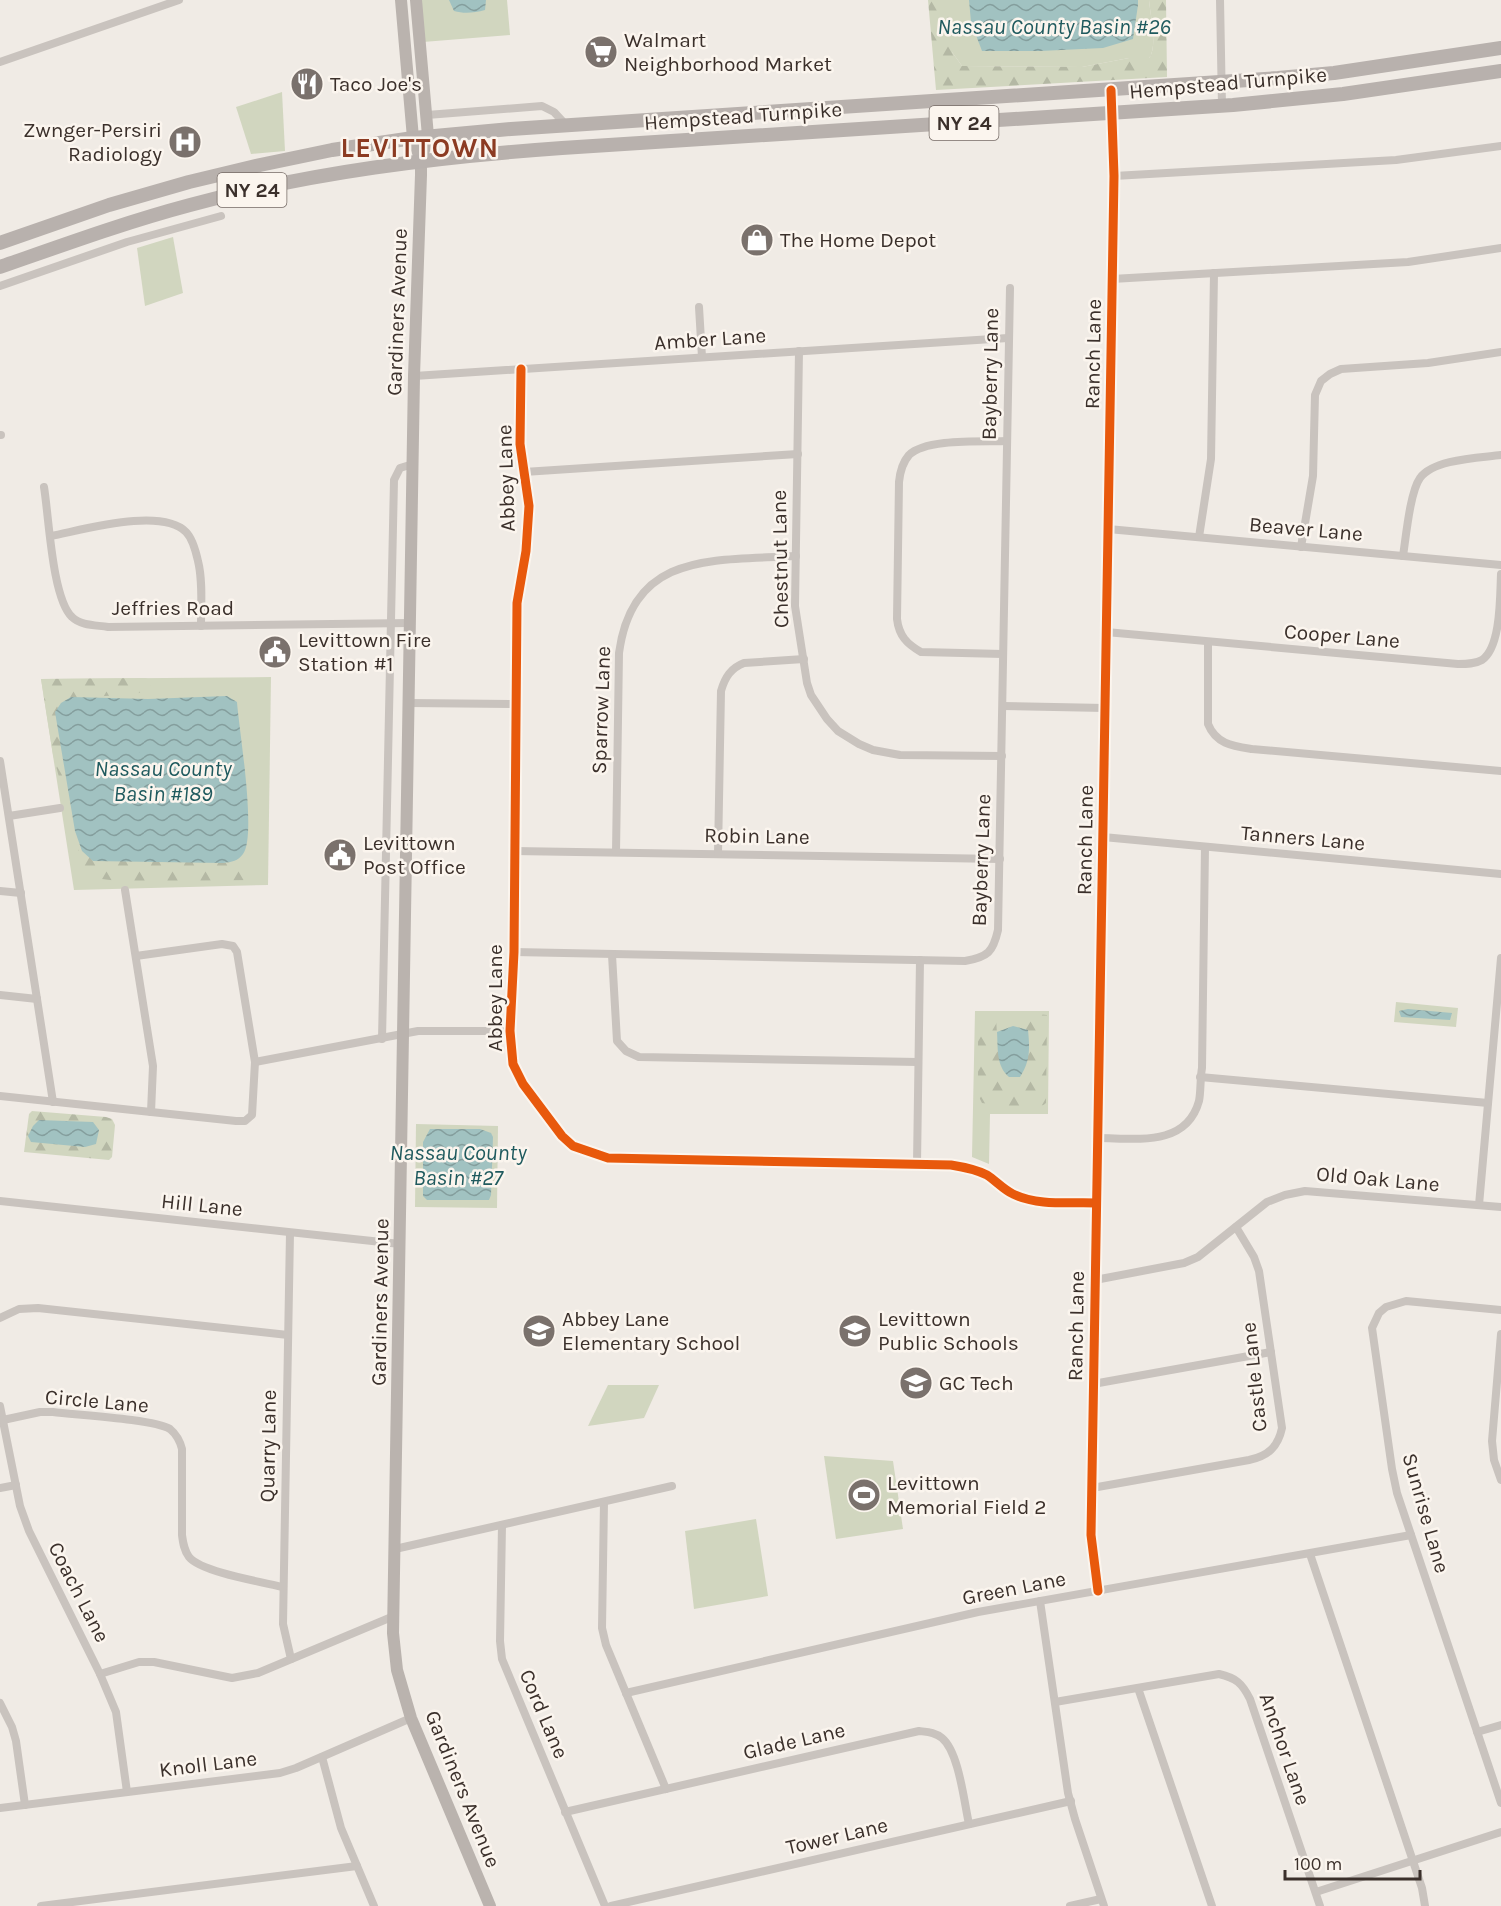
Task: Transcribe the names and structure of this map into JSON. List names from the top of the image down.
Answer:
{
  "streets": {
    "main road": ["Hempstead Turnpike", "NY 24", "Gardiners Avenue"],
    "street": [
      "Amber Lane",
      "Ranch Lane",
      "Bayberry Lane",
      "Abbey Lane",
      "Beaver Lane",
      "Chestnut Lane",
      "Jeffries Road",
      "Cooper Lane",
      "Sparrow Lane",
      "Robin Lane",
      "Tanners Lane",
      "Old Oak Lane",
      "Hill Lane",
      "Castle Lane",
      "Circle Lane",
      "Quarry Lane",
      "Sunrise Lane",
      "Green Lane",
      "Coach Lane",
      "Cord Lane",
      "Glade Lane",
      "Anchor Lane",
      "Knoll Lane",
      "Tower Lane"
    ]
  },
  "crossings": [
    ["Hempstead Turnpike", "Gardiners Avenue"],
    ["Hempstead Turnpike", "Ranch Lane"],
    ["Gardiners Avenue", "Amber Lane"],
    ["Gardiners Avenue", "Jeffries Road"],
    ["Gardiners Avenue", "Hill Lane"],
    ["Gardiners Avenue", "Knoll Lane"],
    ["Amber Lane", "Bayberry Lane"],
    ["Amber Lane", "Abbey Lane"],
    ["Amber Lane", "Chestnut Lane"],
    ["Ranch Lane", "Abbey Lane"],
    ["Ranch Lane", "Beaver Lane"],
    ["Ranch Lane", "Cooper Lane"],
    ["Ranch Lane", "Tanners Lane"],
    ["Ranch Lane", "Old Oak Lane"],
    ["Ranch Lane", "Castle Lane"],
    ["Ranch Lane", "Green Lane"],
    ["Bayberry Lane", "Abbey Lane"],
    ["Bayberry Lane", "Chestnut Lane"],
    ["Bayberry Lane", "Robin Lane"],
    ["Abbey Lane", "Robin Lane"],
    ["Chestnut Lane", "Sparrow Lane"],
    ["Sparrow Lane", "Robin Lane"],
    ["Old Oak Lane", "Castle Lane"],
    ["Hill Lane", "Quarry Lane"],
    ["Circle Lane", "Quarry Lane"],
    ["Circle Lane", "Coach Lane"],
    ["Sunrise Lane", "Green Lane"],
    ["Coach Lane", "Knoll Lane"],
    ["Cord Lane", "Glade Lane"],
    ["Glade Lane", "Tower Lane"]
  ],
  "districts": ["LEVITTOWN"],
  "water": ["Nassau County Basin #26", "Nassau County Basin #189", "Nassau County Basin #27"],
  "places": {
    "supermarket": ["Walmart Neighborhood Market"],
    "restaurant": ["Taco Joe's"],
    "hospital": ["Zwnger-Persiri Radiology"],
    "shop": ["The Home Depot"],
    "public building": ["Levittown Fire Station #1", "Levittown Post Office"],
    "school or university": ["Abbey Lane Elementary School", "Levittown Public Schools", "GC Tech"],
    "sports": ["Levittown Memorial Field 2"]
  },
  "scale_bar": "100 m"
}
